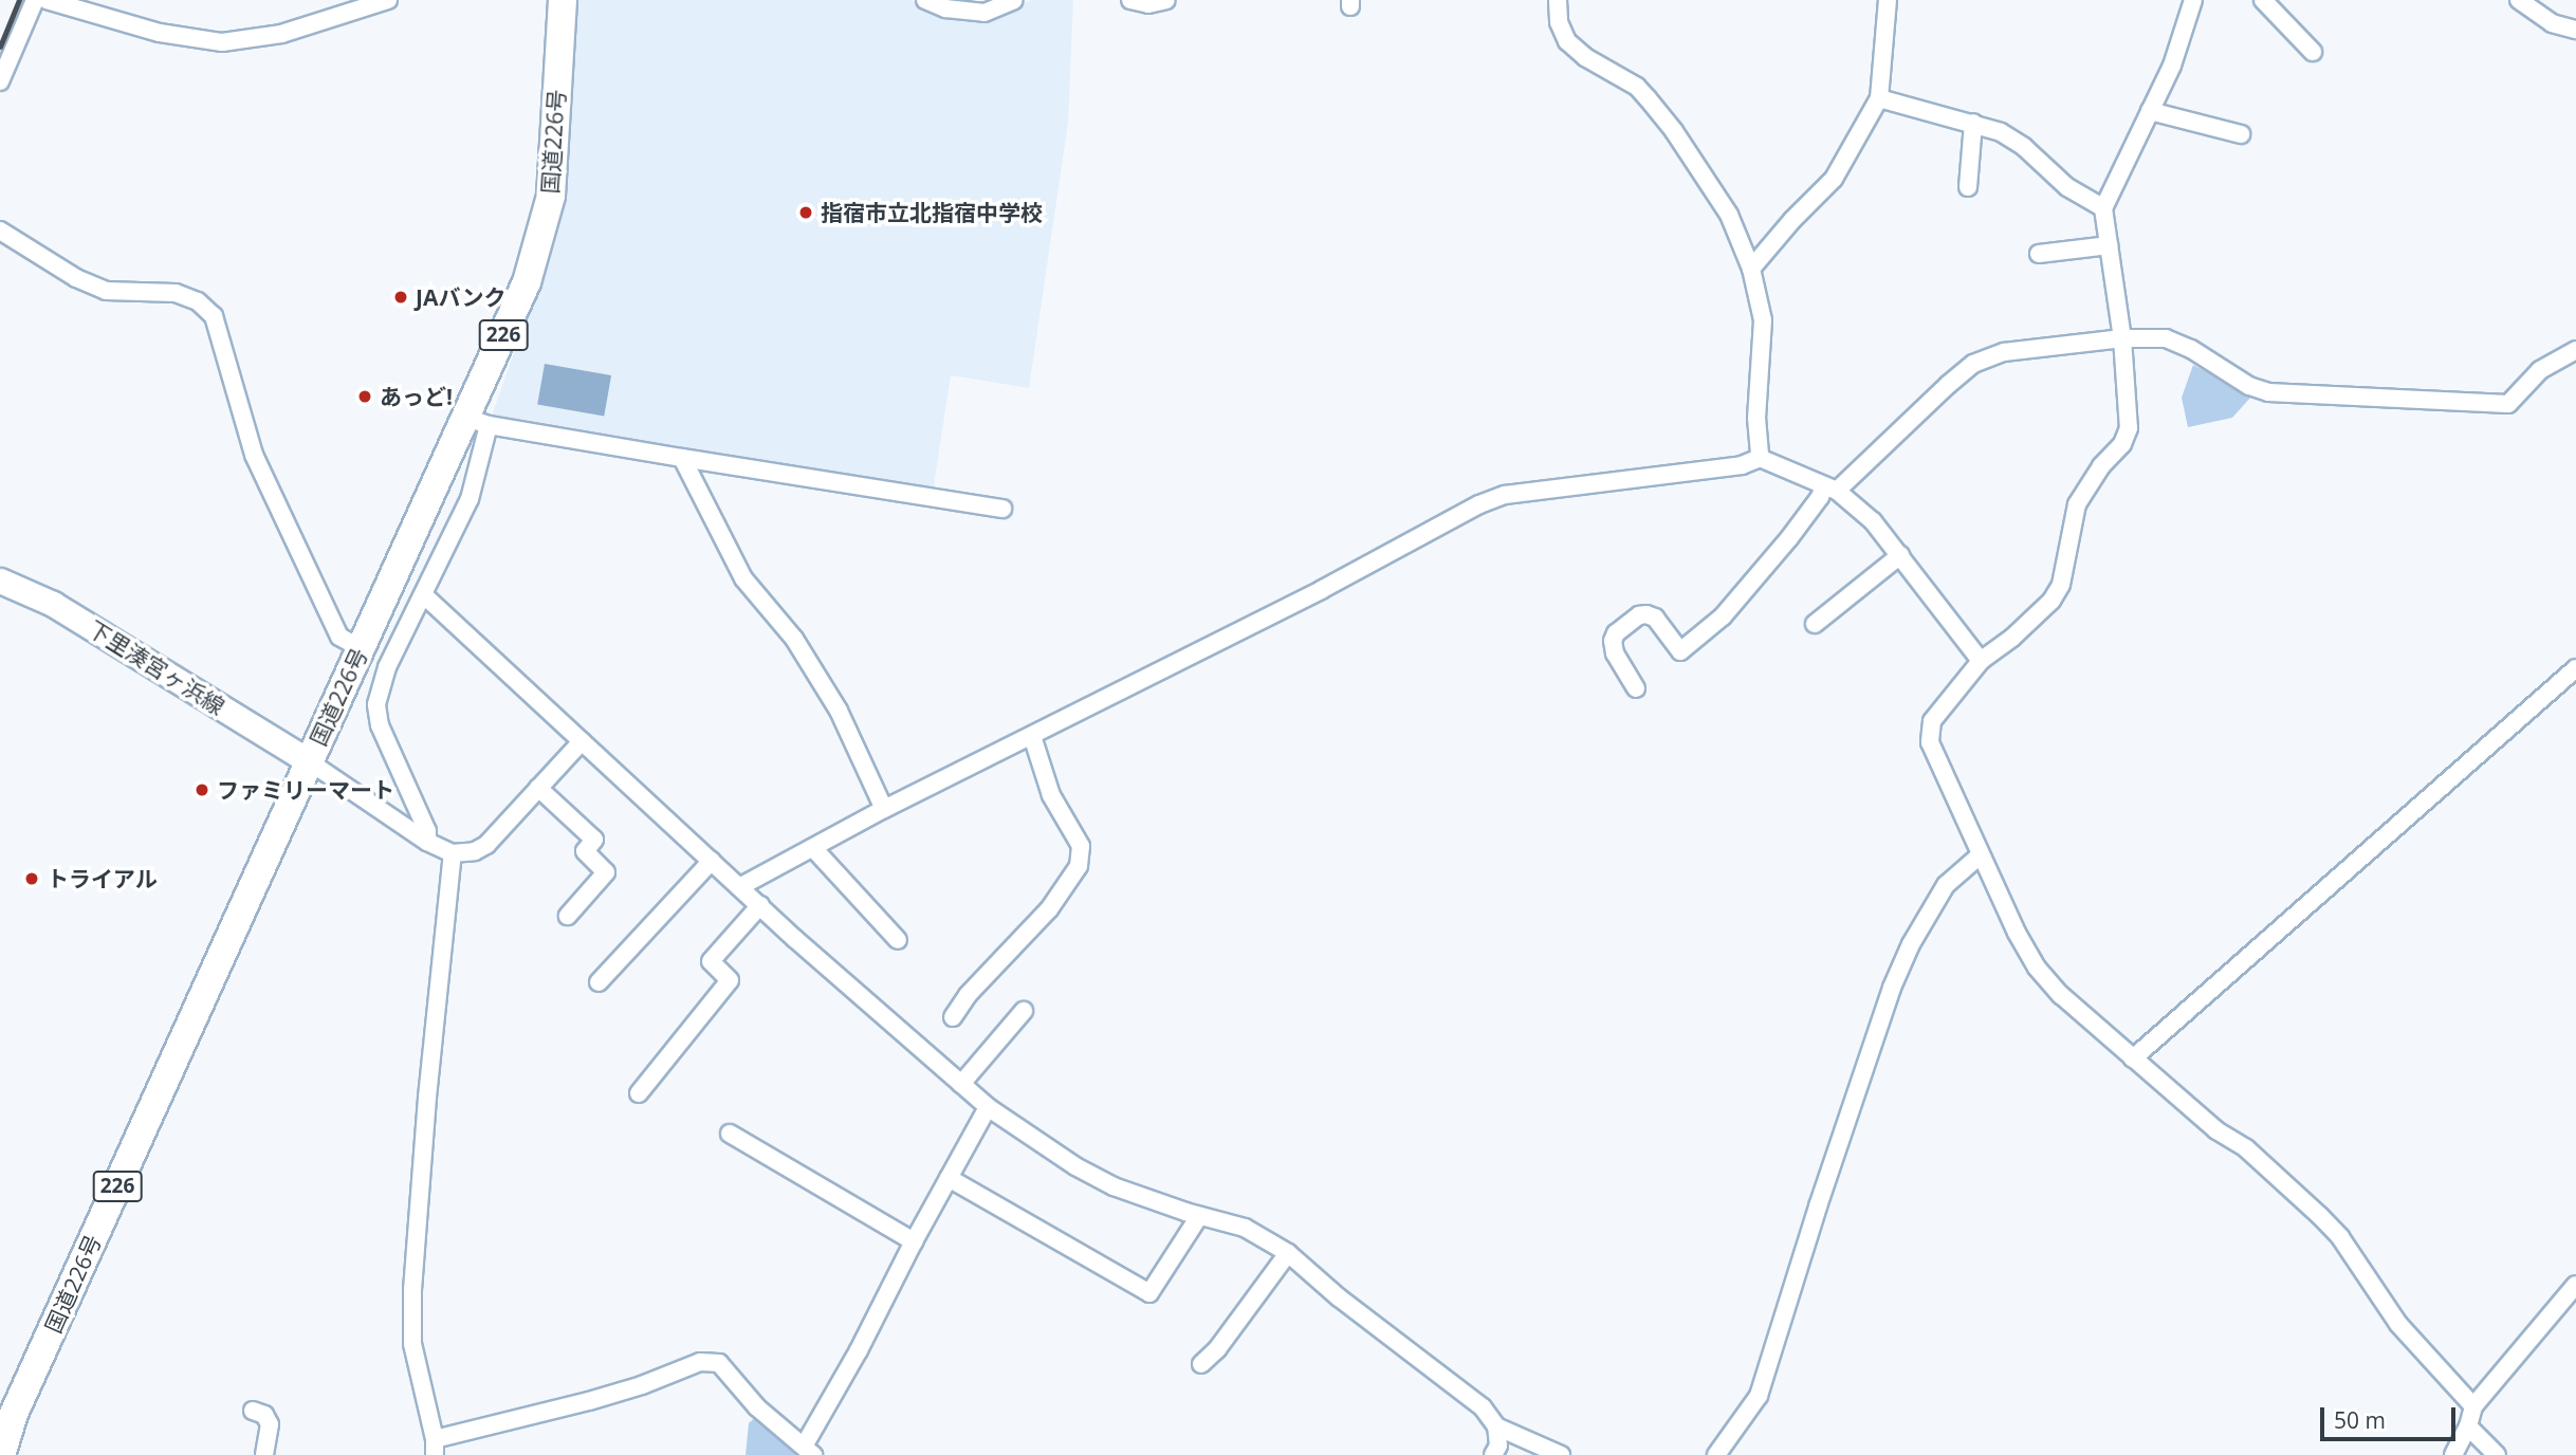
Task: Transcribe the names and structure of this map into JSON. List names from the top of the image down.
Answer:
{
  "streets": {
    "highway": ["国道226号", "226"],
    "main road": ["下里湊宮ヶ浜線"]
  },
  "crossings": [
    ["国道226号", "下里湊宮ヶ浜線"]
  ],
  "places": [
    "指宿市立北指宿中学校",
    "JAバンク",
    "あっど!",
    "ファミリーマート",
    "トライアル"
  ],
  "scale_bar": "50 m"
}
